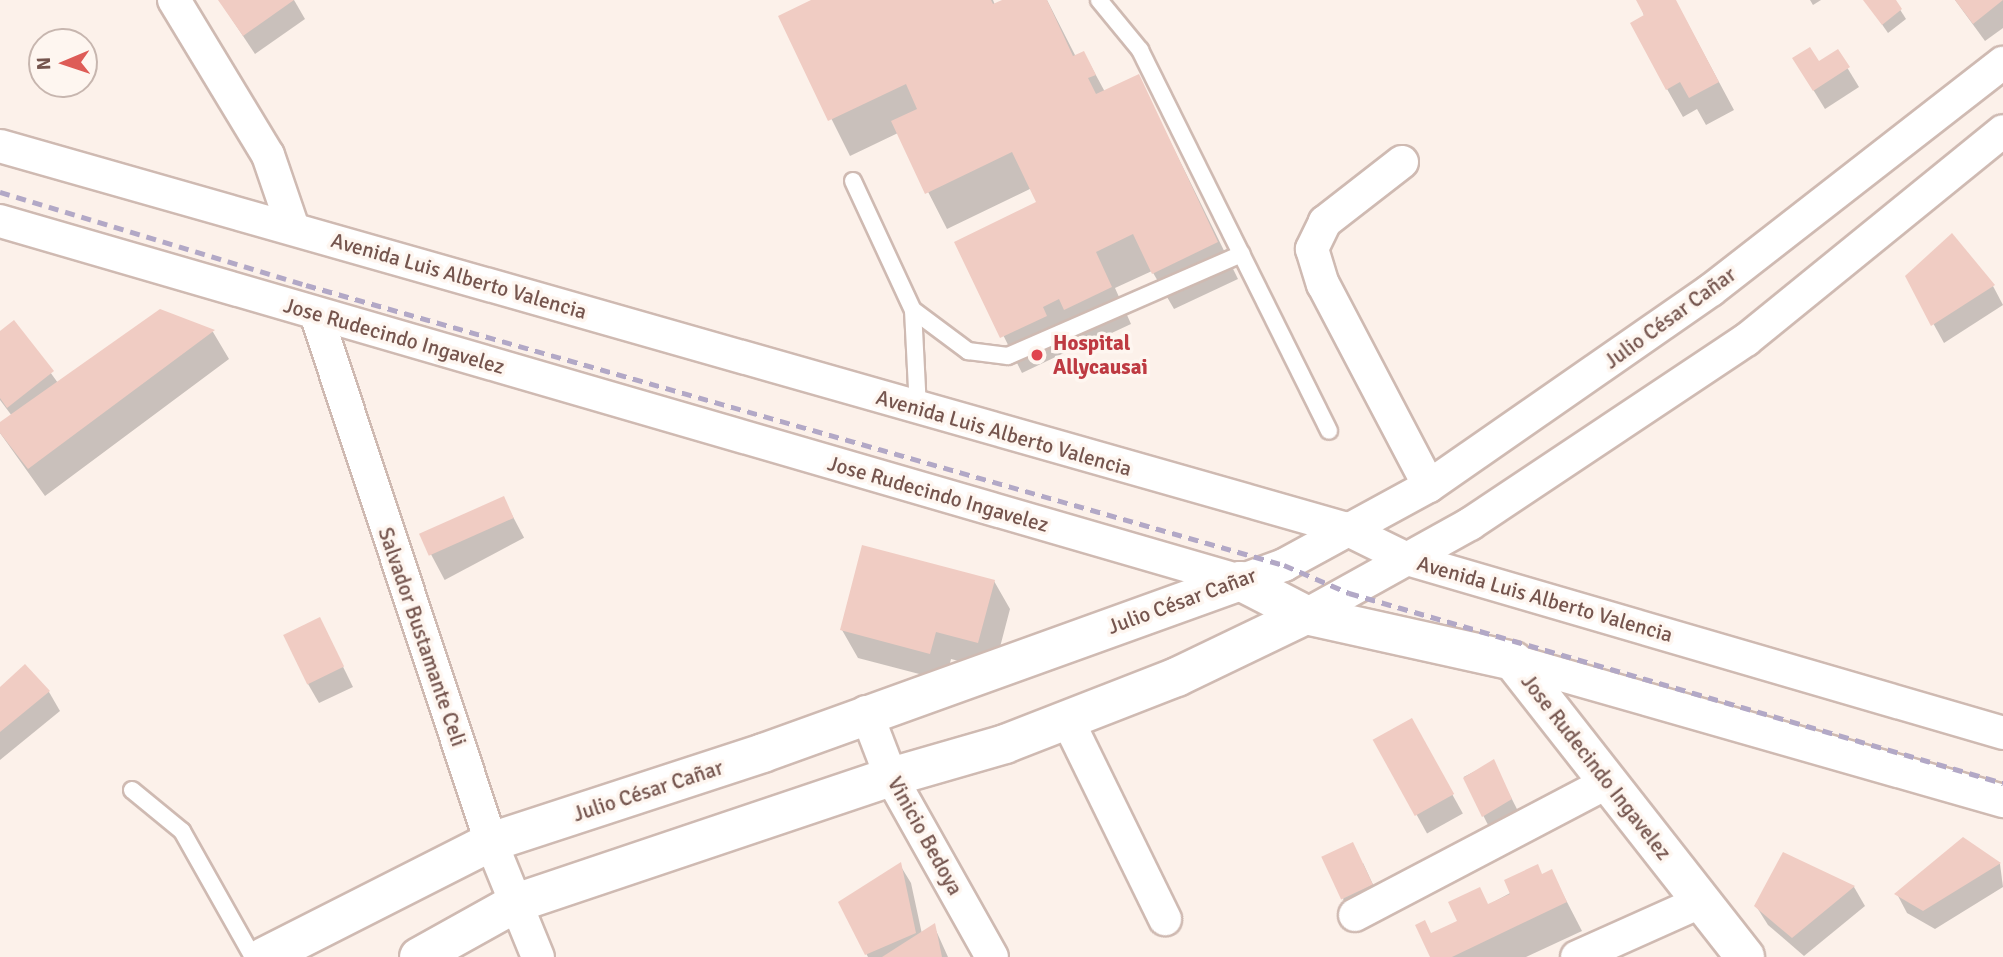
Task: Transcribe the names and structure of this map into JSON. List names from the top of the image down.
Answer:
{
  "streets": {
    "street": [
      "Avenida Luis Alberto Valencia",
      "Julio César Cañar",
      "Jose Rudecindo Ingavelez",
      "Salvador Bustamante Celi",
      "Vinicio Bedoya"
    ]
  },
  "crossings": [
    ["Avenida Luis Alberto Valencia", "Julio César Cañar"],
    ["Julio César Cañar", "Jose Rudecindo Ingavelez"],
    ["Julio César Cañar", "Salvador Bustamante Celi"],
    ["Julio César Cañar", "Vinicio Bedoya"],
    ["Jose Rudecindo Ingavelez", "Salvador Bustamante Celi"]
  ],
  "places": ["Hospital Allycausai"],
  "north": "left"
}
